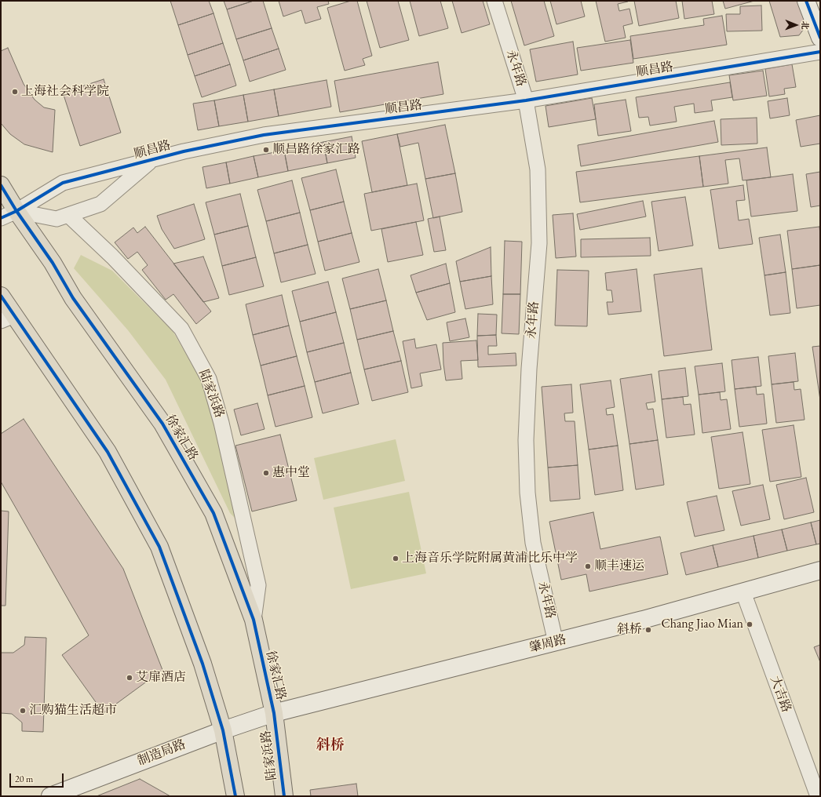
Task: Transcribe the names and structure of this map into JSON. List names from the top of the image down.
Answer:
{
  "streets": {
    "main road": ["陆家浜路", "徐家汇路"],
    "street": [
      "永年路",
      "顺昌路",
      "肇周路",
      "大吉路",
      "制造局路"
    ]
  },
  "crossings": [
    ["永年路", "顺昌路"],
    ["永年路", "肇周路"],
    ["顺昌路", "徐家汇路"],
    ["陆家浜路", "徐家汇路"],
    ["陆家浜路", "肇周路"],
    ["陆家浜路", "制造局路"],
    ["徐家汇路", "肇周路"],
    ["徐家汇路", "制造局路"],
    ["肇周路", "大吉路"],
    ["肇周路", "制造局路"]
  ],
  "districts": ["斜桥"],
  "places": [
    "上海社会科学院",
    "顺昌路徐家汇路",
    "惠中堂",
    "上海音乐学院附属黄浦比乐中学",
    "顺丰速运",
    "Chang Jiao Mian",
    "斜桥",
    "艾扉酒店",
    "汇购猫生活超市"
  ],
  "scale_bar": "20 m",
  "north": "right"
}
